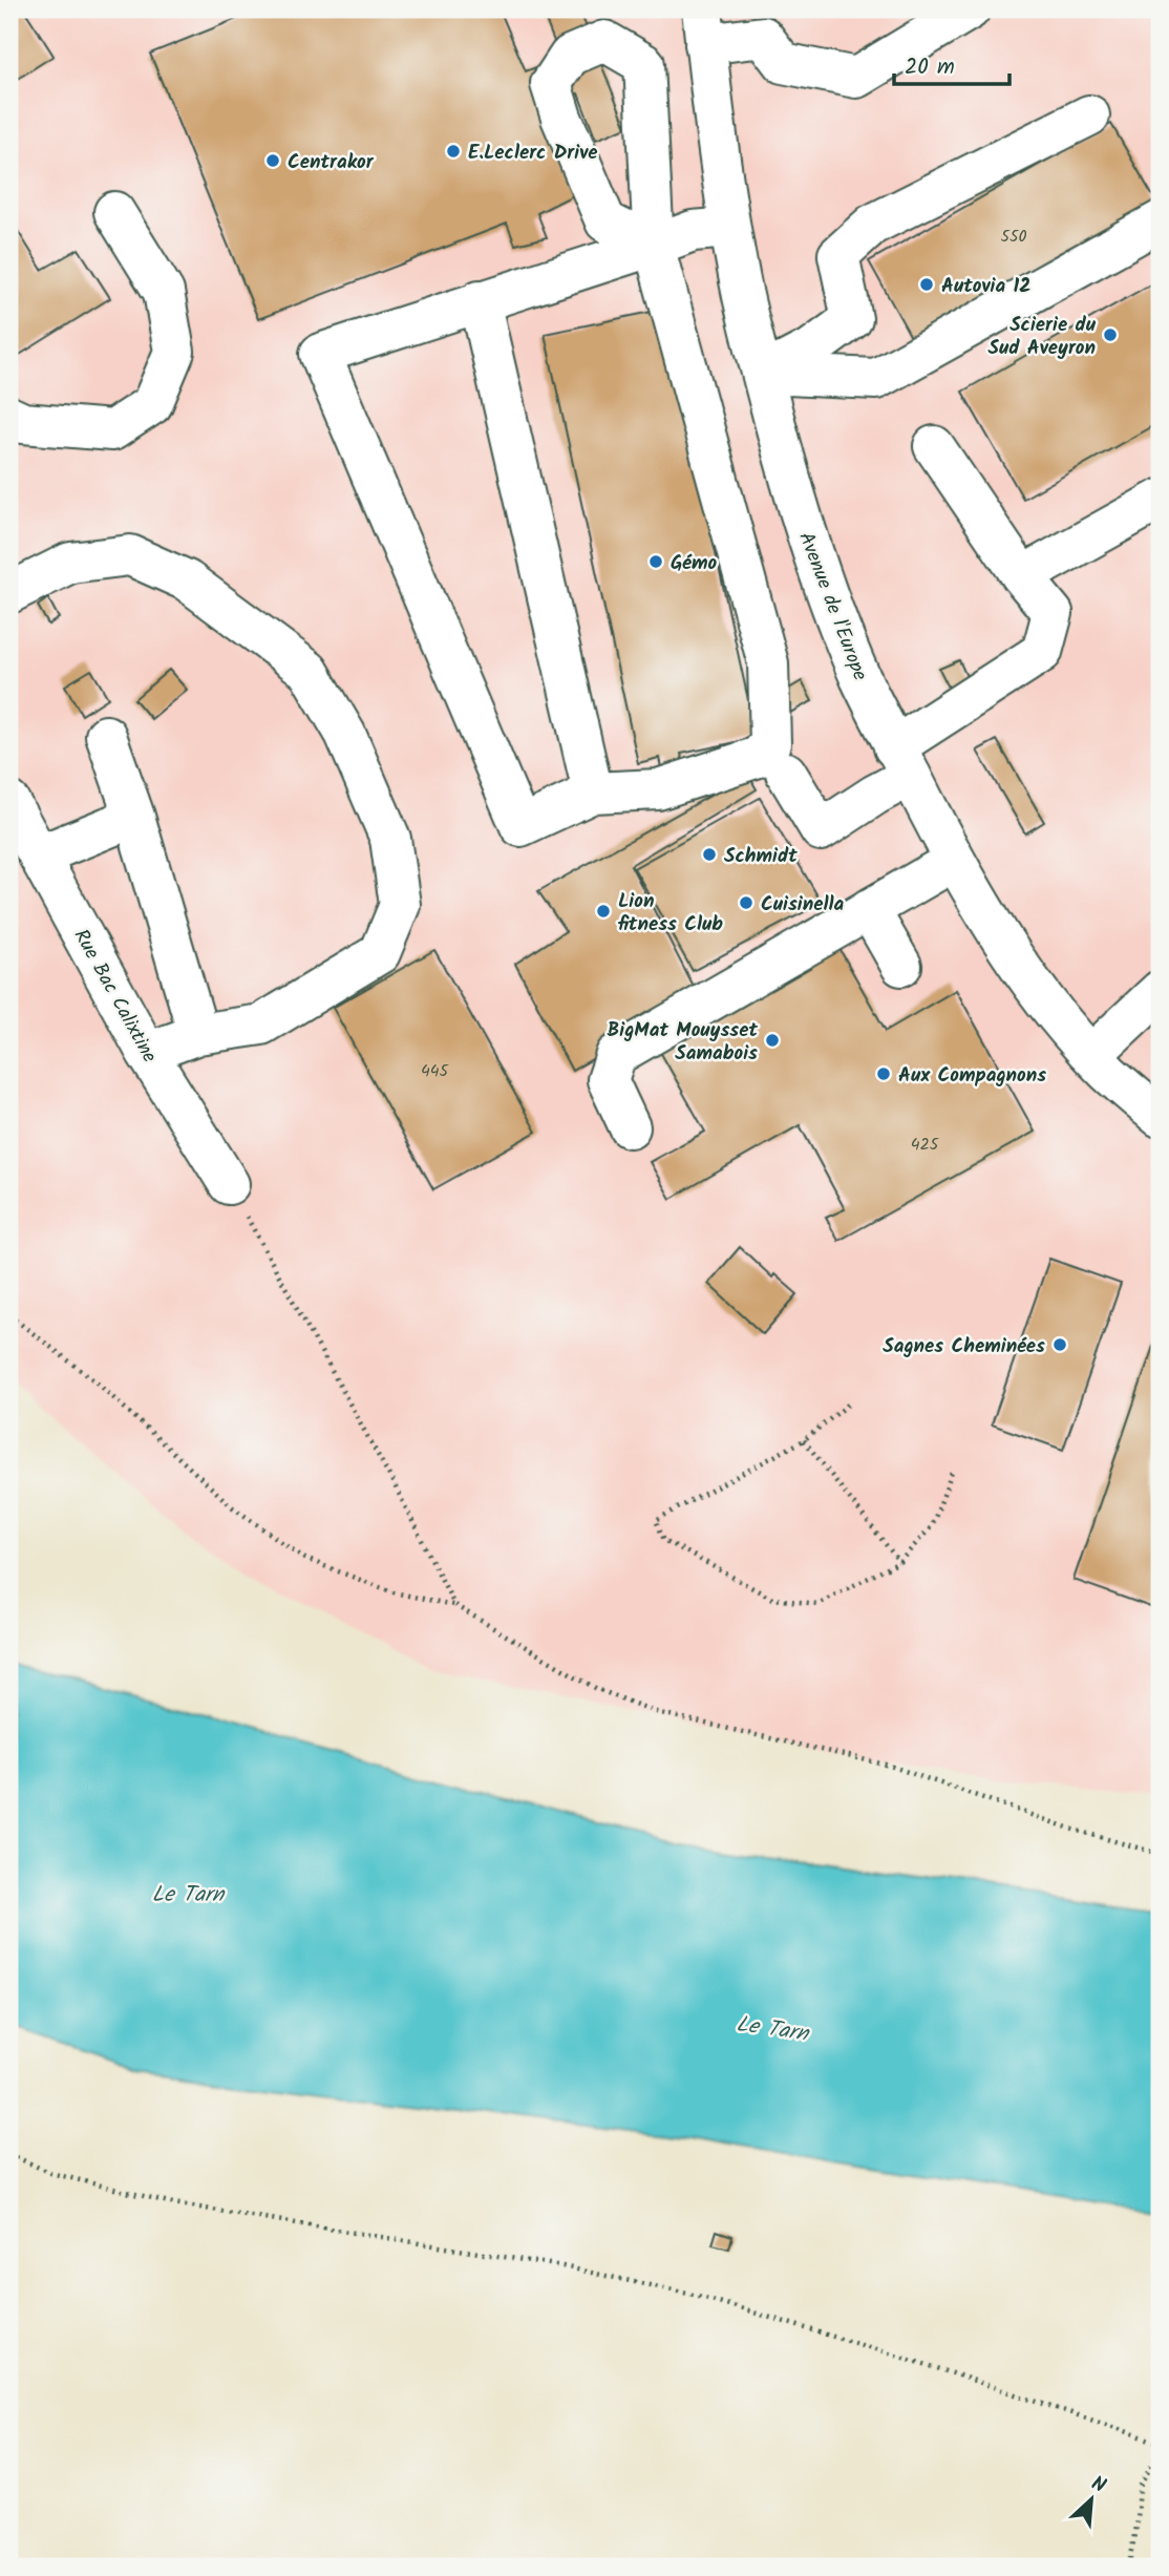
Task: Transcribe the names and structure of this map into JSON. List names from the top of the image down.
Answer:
{
  "streets": {
    "street": ["Avenue de l'Europe", "Rue Bac Calixtine"]
  },
  "water": ["Le Tarn"],
  "places": [
    "E.Leclerc Drive",
    "Centrakor",
    "Autovia 12",
    "Scierie du Sud Aveyron",
    "Gémo",
    "Schmidt",
    "Cuisinella",
    "Lion fitness Club",
    "BigMat Mouysset Samabois",
    "Aux Compagnons",
    "Sagnes Cheminées"
  ],
  "house_numbers": ["550", "445", "425"],
  "scale_bar": "20 m",
  "north": "top right"
}
